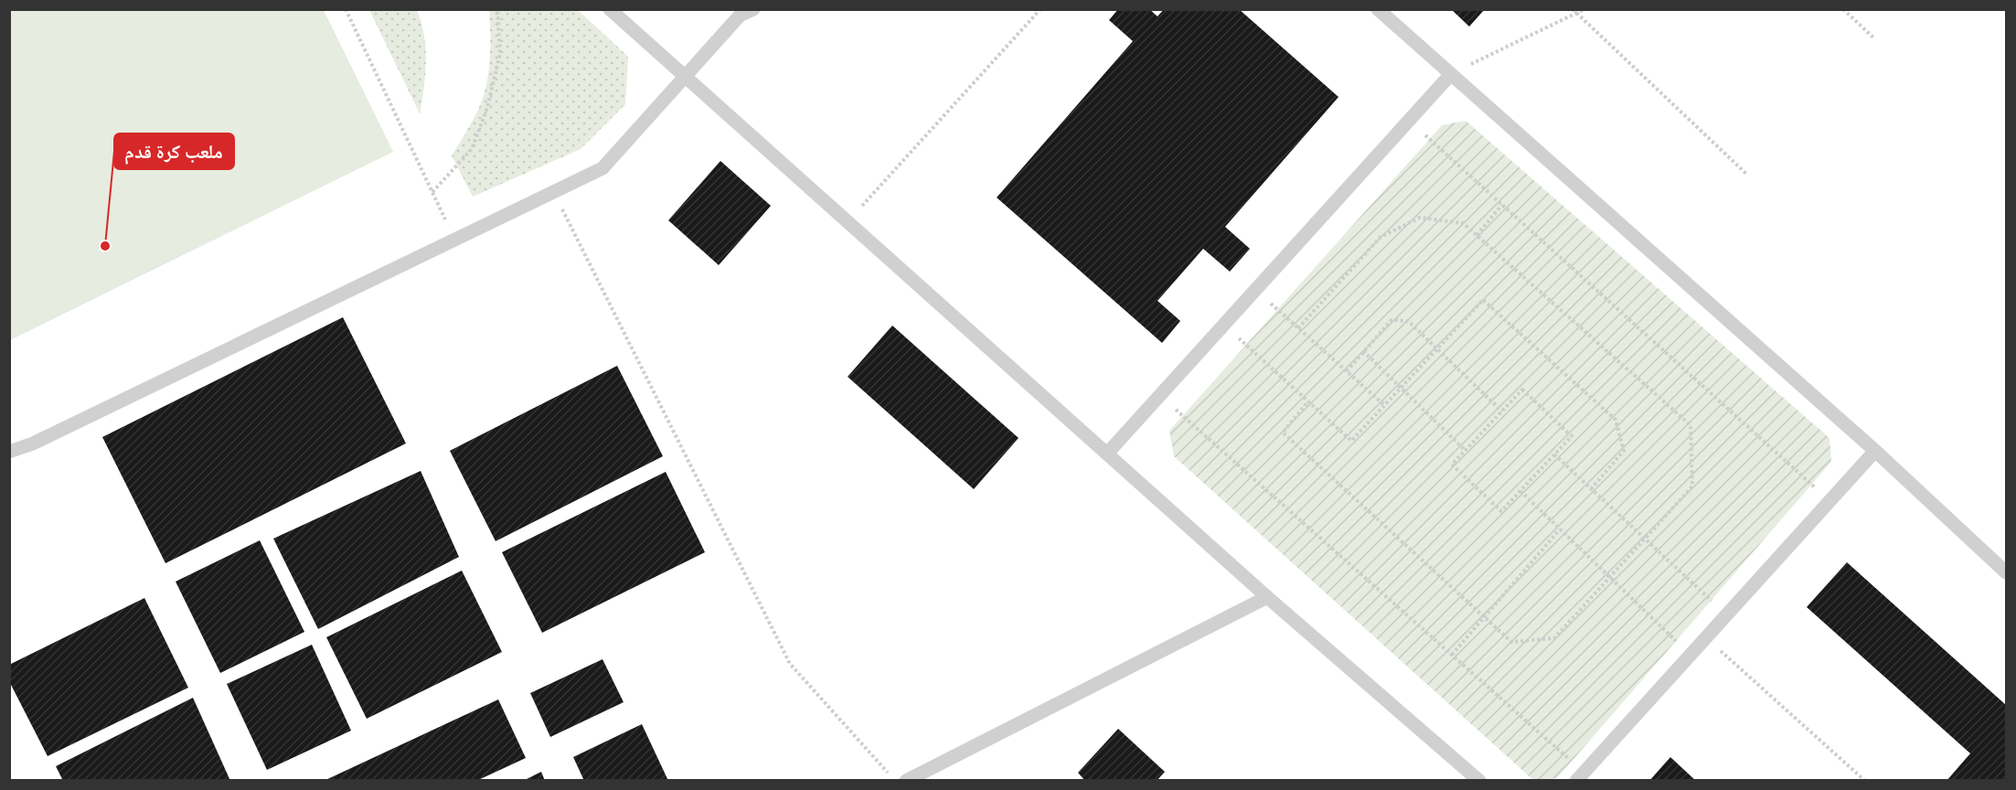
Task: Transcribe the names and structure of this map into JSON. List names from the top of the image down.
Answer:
{
  "places": ["ملعب كرة قدم"]
}
